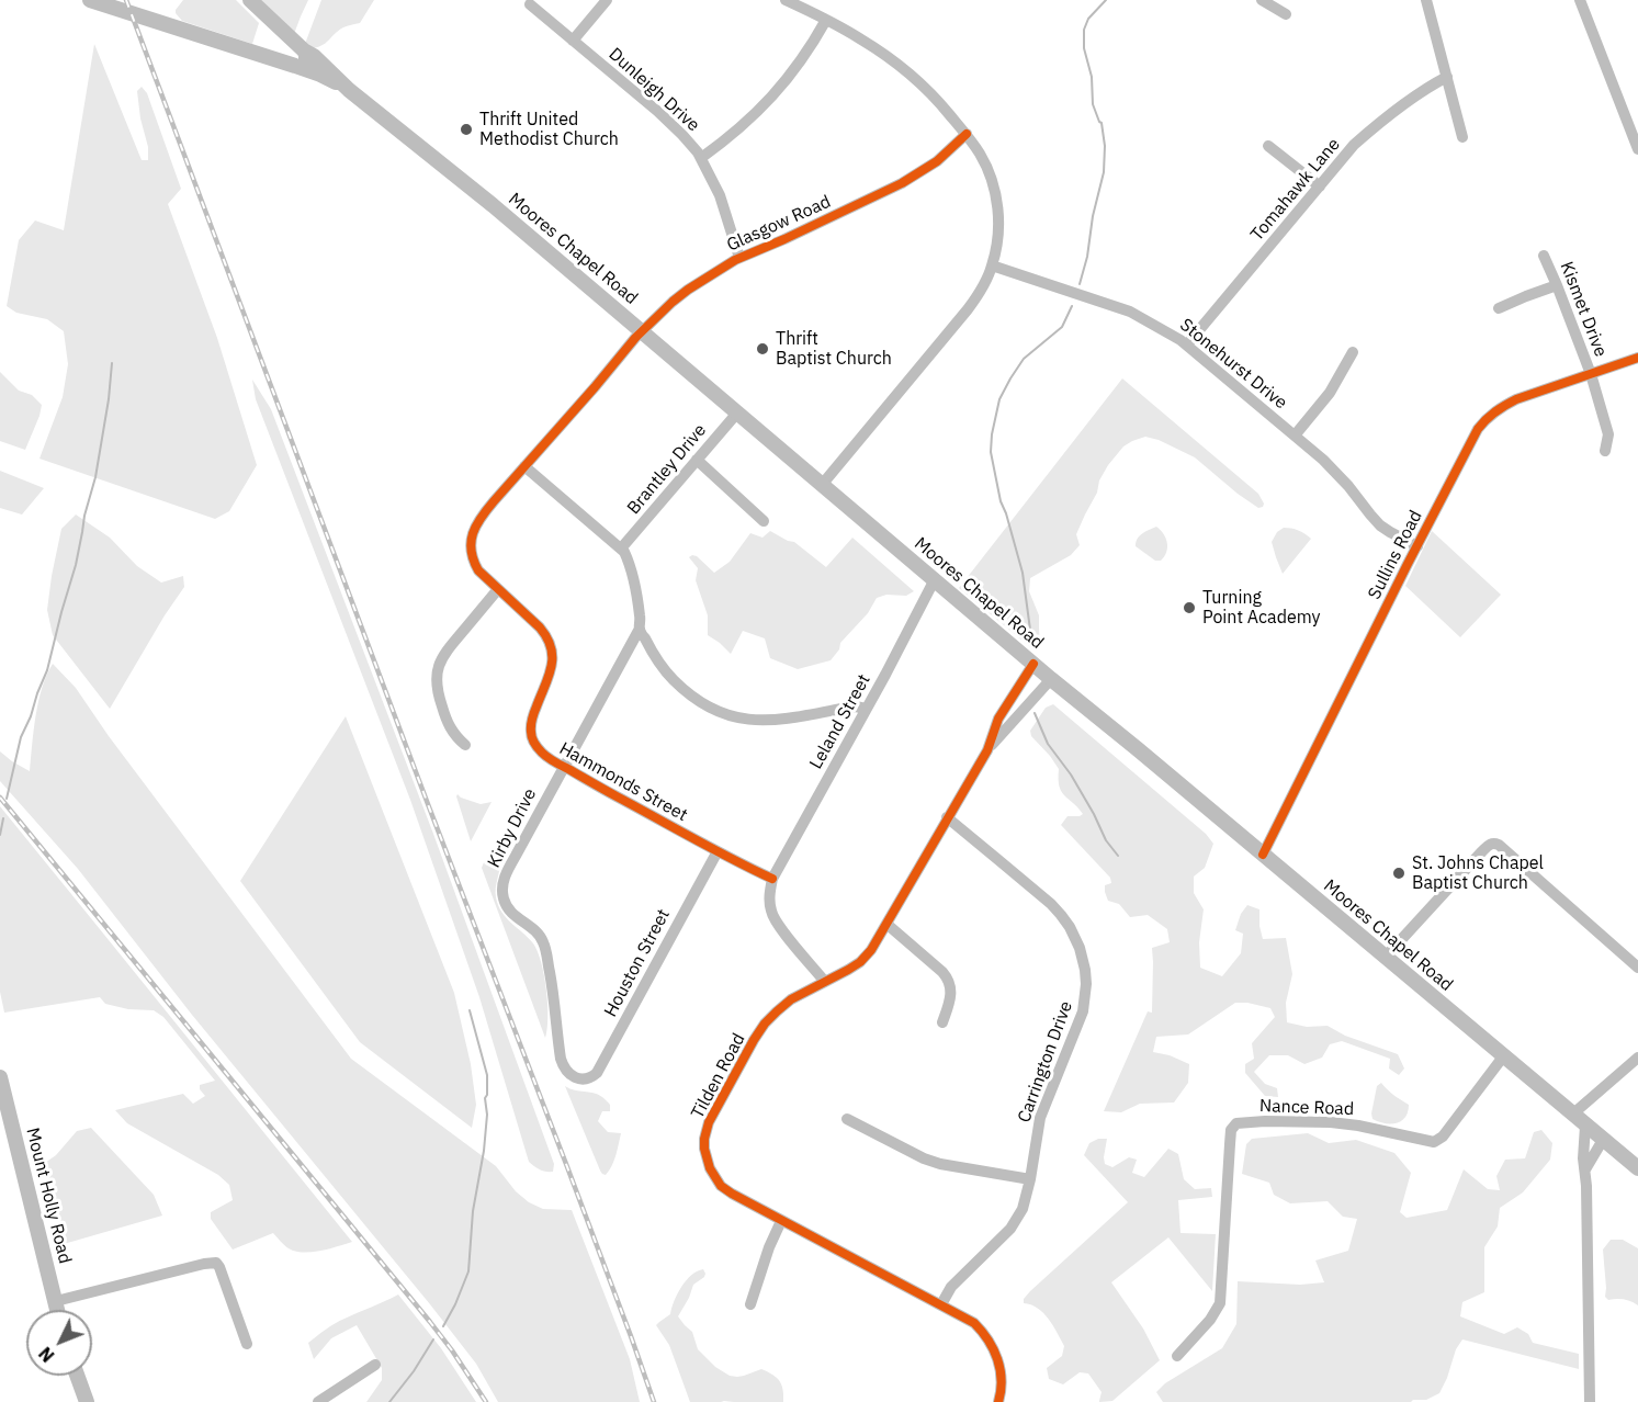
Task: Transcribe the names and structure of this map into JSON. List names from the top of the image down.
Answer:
{
  "streets": {
    "main road": ["Moores Chapel Road", "Mount Holly Road"],
    "street": [
      "Dunleigh Drive",
      "Tomahawk Lane",
      "Glasgow Road",
      "Kismet Drive",
      "Stonehurst Drive",
      "Brantley Drive",
      "Sullins Road",
      "Leland Street",
      "Hammonds Street",
      "Kirby Drive",
      "Houston Street",
      "Carrington Drive",
      "Tilden Road",
      "Nance Road"
    ]
  },
  "crossings": [
    ["Dunleigh Drive", "Glasgow Road"],
    ["Tomahawk Lane", "Stonehurst Drive"],
    ["Glasgow Road", "Moores Chapel Road"],
    ["Glasgow Road", "Hammonds Street"],
    ["Moores Chapel Road", "Brantley Drive"],
    ["Moores Chapel Road", "Sullins Road"],
    ["Moores Chapel Road", "Leland Street"],
    ["Moores Chapel Road", "Tilden Road"],
    ["Moores Chapel Road", "Nance Road"],
    ["Kismet Drive", "Sullins Road"],
    ["Stonehurst Drive", "Sullins Road"],
    ["Leland Street", "Hammonds Street"],
    ["Hammonds Street", "Kirby Drive"],
    ["Hammonds Street", "Houston Street"],
    ["Kirby Drive", "Houston Street"],
    ["Carrington Drive", "Tilden Road"]
  ],
  "places": [
    "Thrift United Methodist Church",
    "Thrift Baptist Church",
    "Turning Point Academy",
    "St. Johns Chapel Baptist Church"
  ],
  "north": "bottom left"
}
